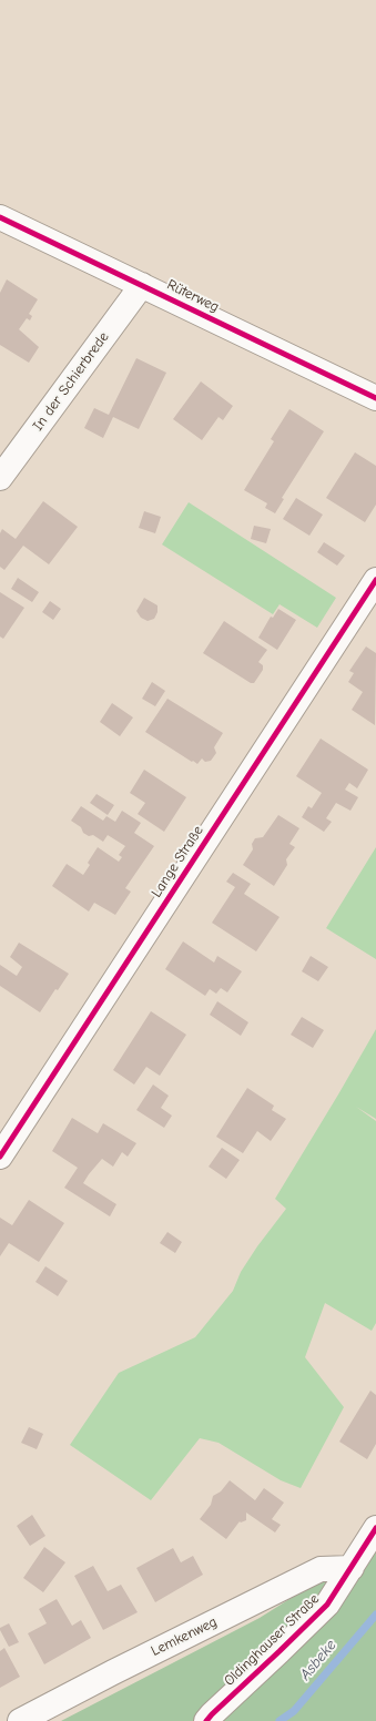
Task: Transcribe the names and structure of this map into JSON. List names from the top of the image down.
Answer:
{
  "streets": {
    "street": [
      "Rüterweg",
      "In der Schierbrede",
      "Lange Straße",
      "Lemkenweg",
      "Oldinghauser Straße"
    ]
  },
  "crossings": [
    ["Rüterweg", "In der Schierbrede"],
    ["Lemkenweg", "Oldinghauser Straße"]
  ],
  "water": ["Asbeke"]
}
